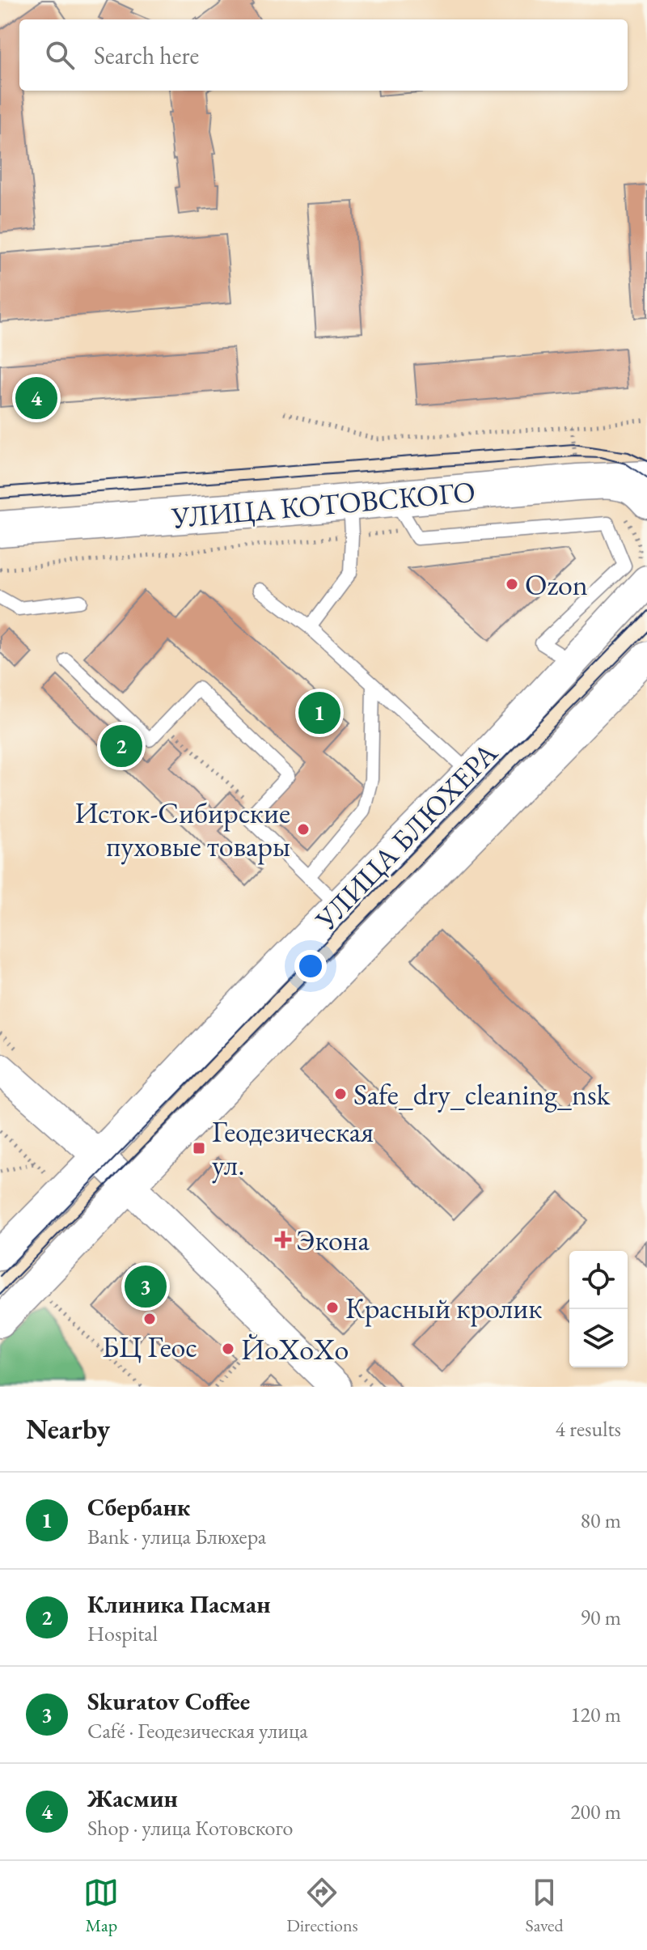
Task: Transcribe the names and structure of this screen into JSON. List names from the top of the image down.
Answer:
{
  "streets": {
    "main road": ["УЛИЦА КОТОВСКОГО"],
    "street": ["УЛИЦА БЛЮХЕРА"]
  },
  "places": {
    "other": [
      "Ozon",
      "Исток-Сибирские пуховые товары",
      "Safe_dry_cleaning_nsk",
      "Красный кролик",
      "БЦ Геос",
      "ЙоХоХо"
    ],
    "transit": ["Геодезическая ул."],
    "health": ["Экона"]
  },
  "page": {
    "search": "Search here",
    "pins": [
      "4",
      "1",
      "2",
      "3"
    ],
    "heading": ["Nearby", "4 results"],
    "list": [
      {
        "mark": "1",
        "name": "Сбербанк",
        "note": "Bank · улица Блюхера",
        "value": "80 m"
      },
      {
        "mark": "2",
        "name": "Клиника Пасман",
        "note": "Hospital",
        "value": "90 m"
      },
      {
        "mark": "3",
        "name": "Skuratov Coffee",
        "note": "Café · Геодезическая улица",
        "value": "120 m"
      },
      {
        "mark": "4",
        "name": "Жасмин",
        "note": "Shop · улица Котовского",
        "value": "200 m"
      }
    ],
    "nav": ["Map", "Directions", "Saved"]
  }
}
